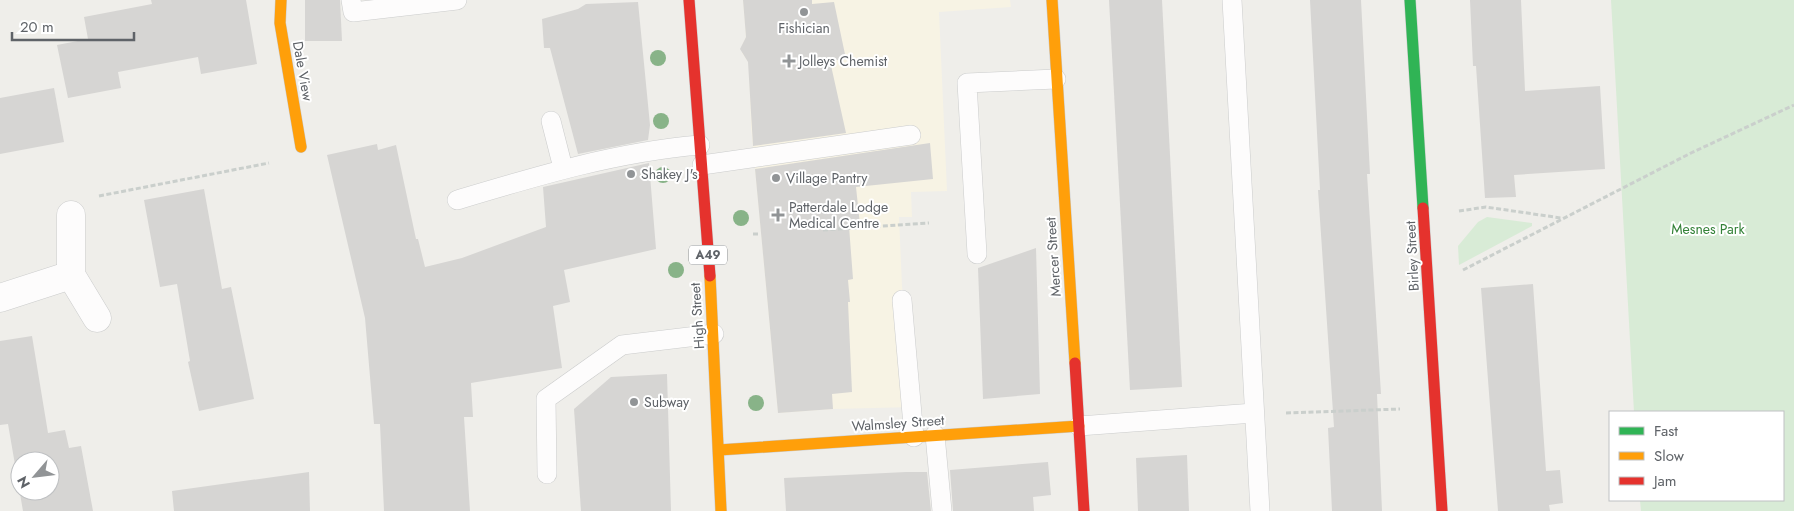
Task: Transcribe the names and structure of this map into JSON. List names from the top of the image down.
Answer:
{
  "streets": {
    "street": [
      "Dale View",
      "A49",
      "Birley Street",
      "Mercer Street",
      "High Street",
      "Walmsley Street"
    ]
  },
  "crossings": [
    ["Mercer Street", "Walmsley Street"],
    ["High Street", "Walmsley Street"]
  ],
  "parks": ["Mesnes Park"],
  "places": {
    "other": [
      "Fishician",
      "Shakey J's",
      "Village Pantry",
      "Subway"
    ],
    "health": ["Jolleys Chemist", "Patterdale Lodge Medical Centre"]
  },
  "legend": ["Fast", "Slow", "Jam"],
  "scale_bar": "20 m",
  "north": "bottom left"
}
